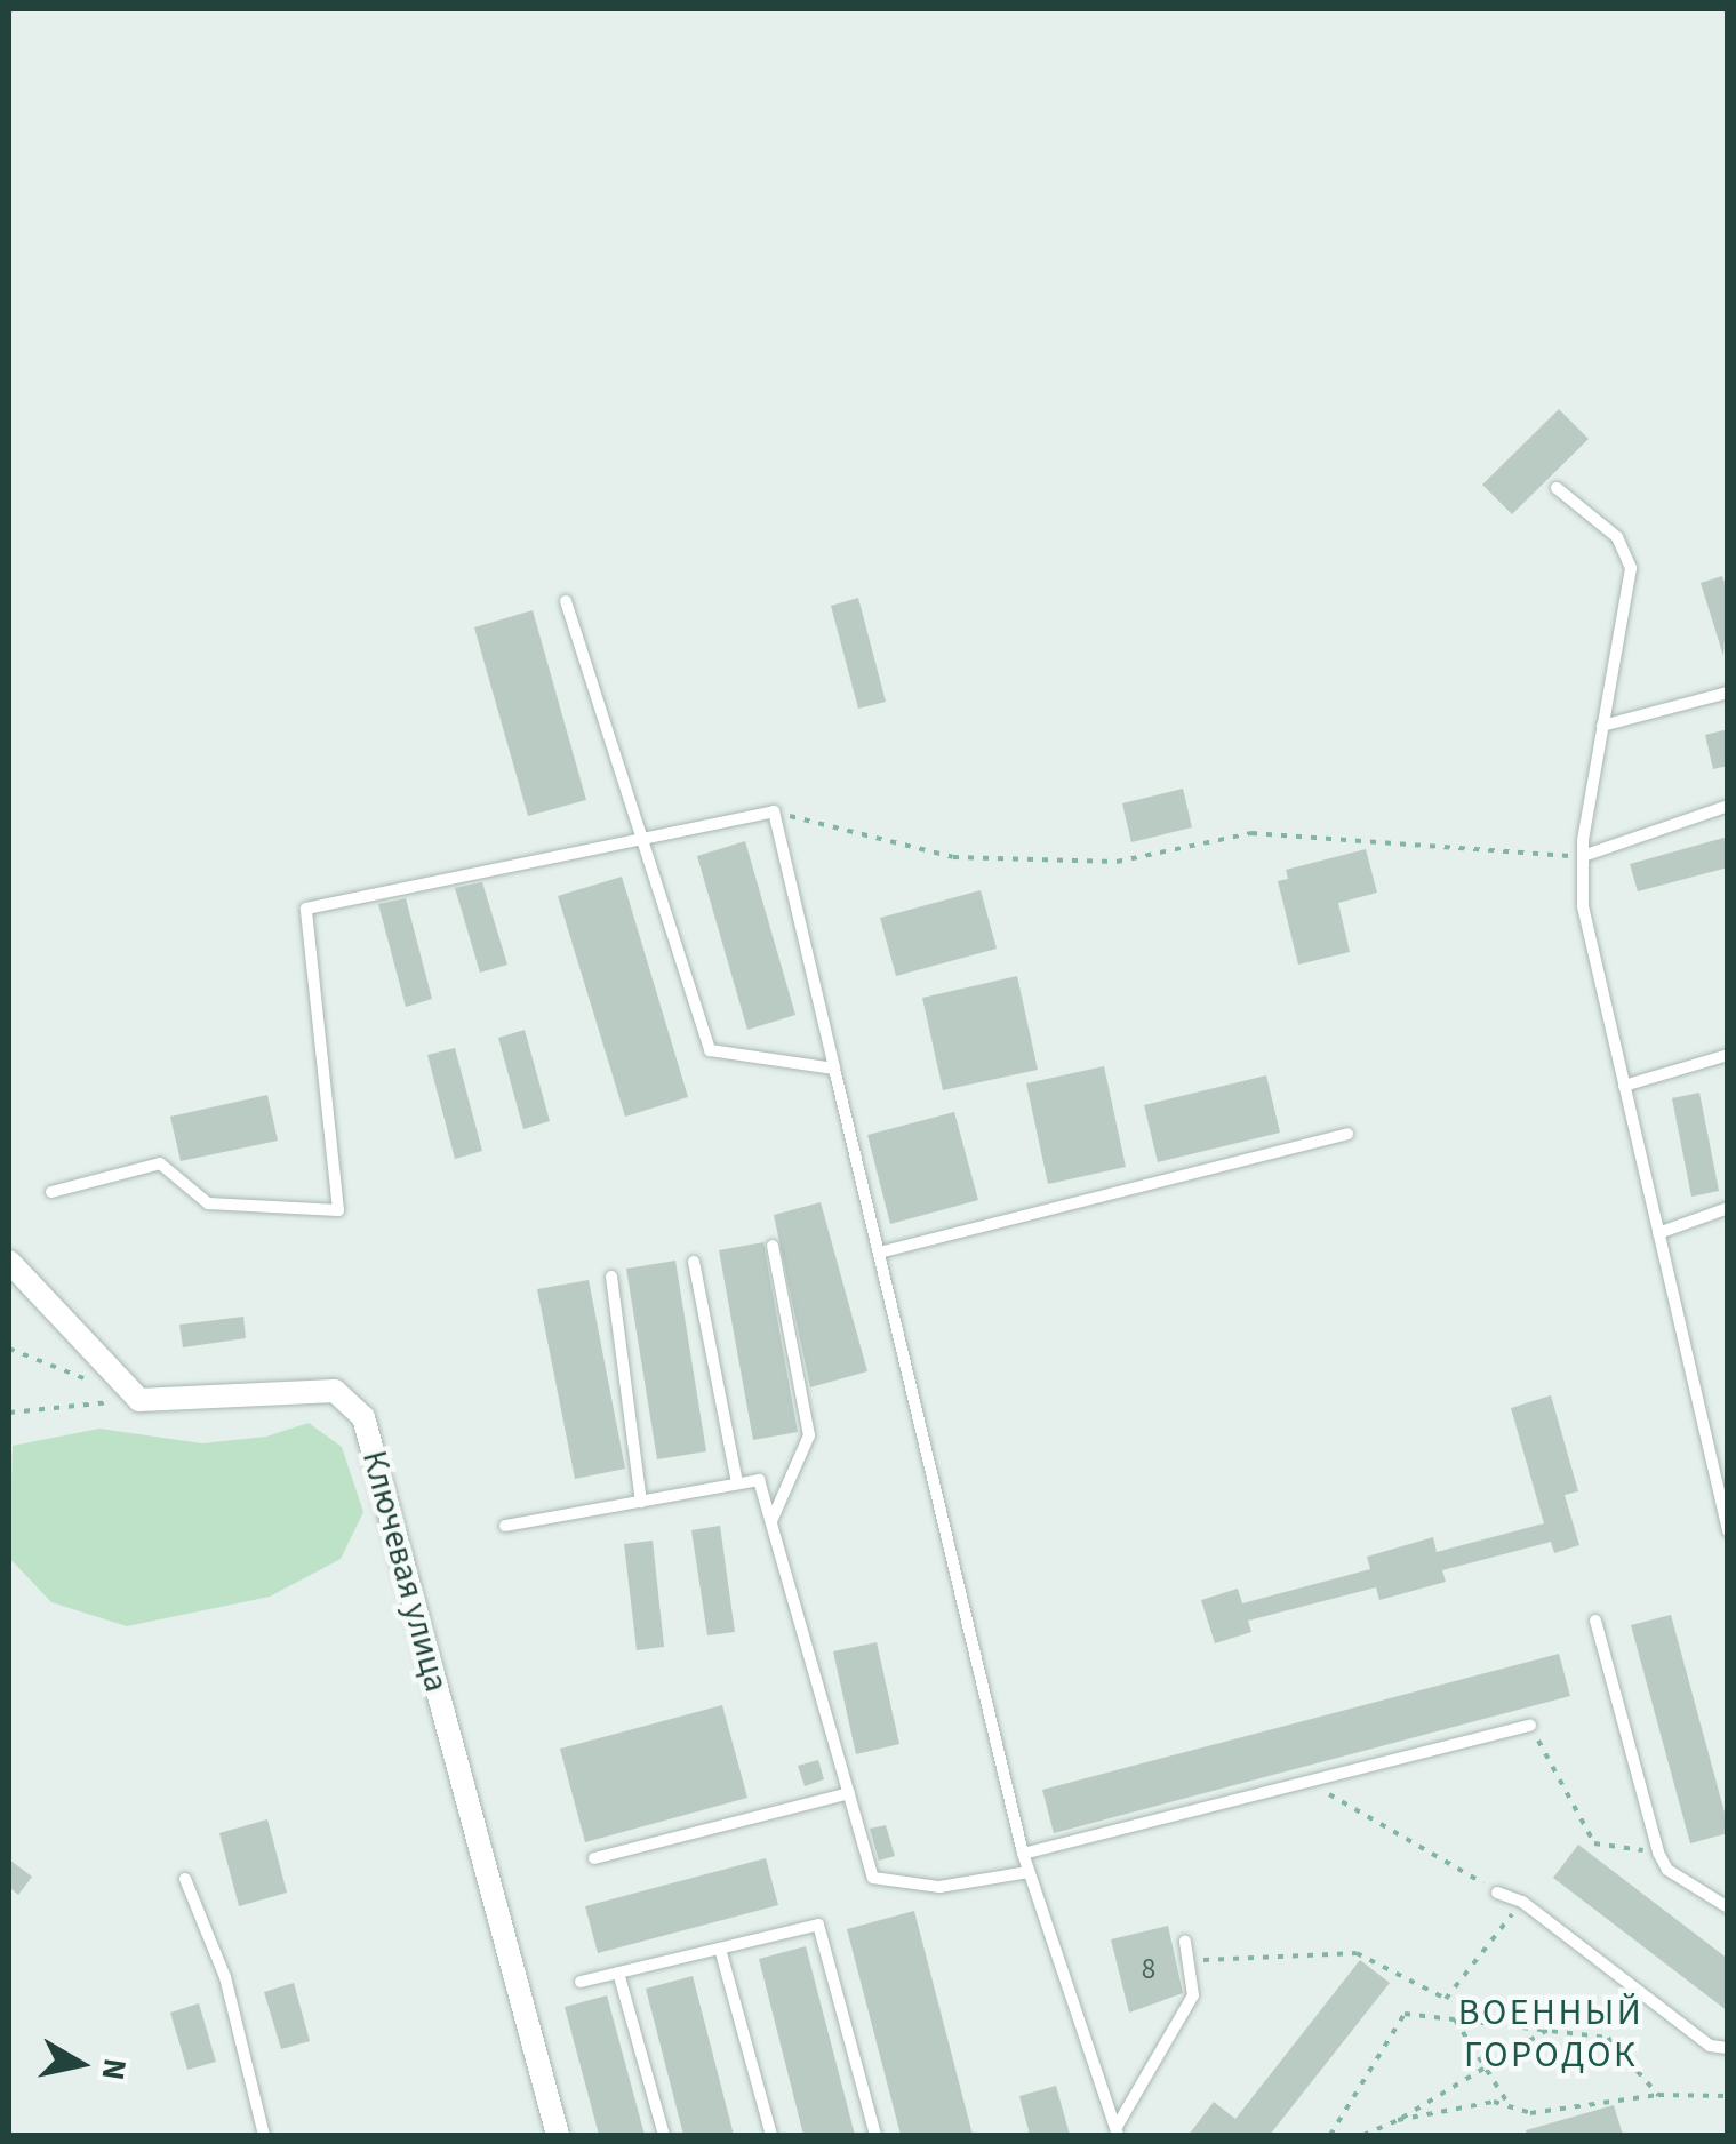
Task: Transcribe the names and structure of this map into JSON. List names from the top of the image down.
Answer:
{
  "streets": {
    "street": ["Ключевая улица"]
  },
  "districts": ["ВОЕННЫЙ ГОРОДОК"],
  "house_numbers": ["8"],
  "north": "right"
}
